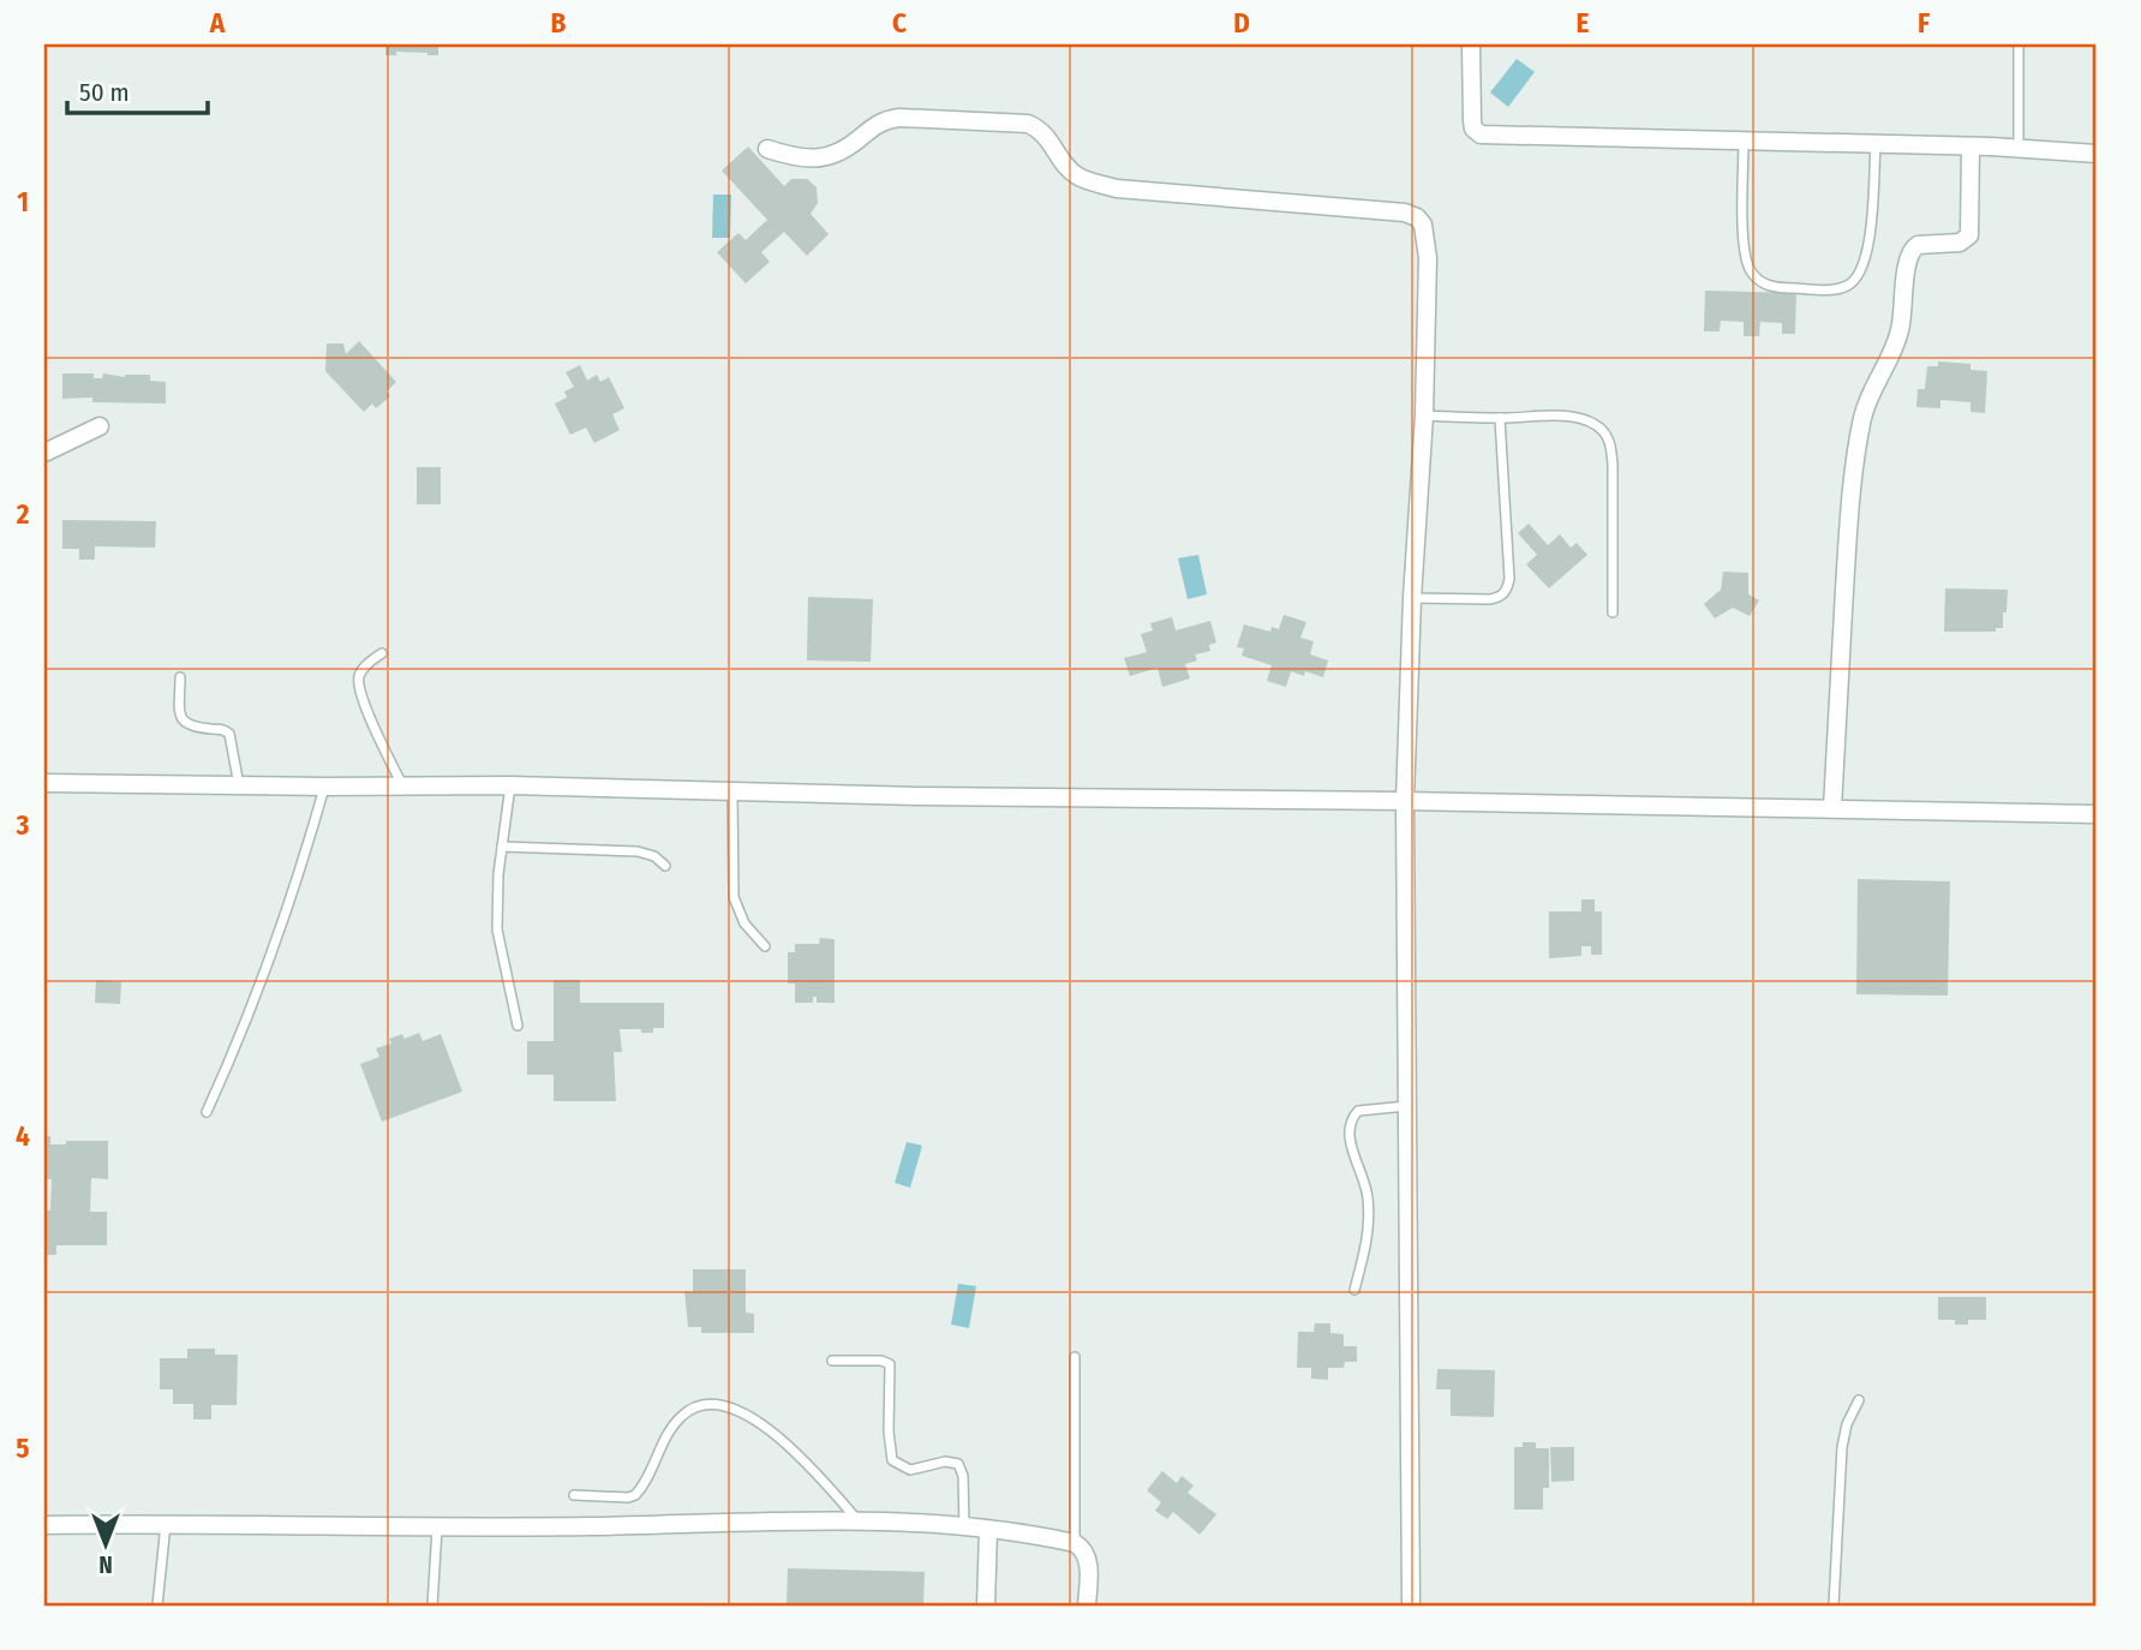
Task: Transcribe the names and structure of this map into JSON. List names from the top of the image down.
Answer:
{
  "scale_bar": "50 m",
  "north": "bottom",
  "grid": {
    "columns": [
      "A",
      "B",
      "C",
      "D",
      "E",
      "F"
    ],
    "rows": [
      "1",
      "2",
      "3",
      "4",
      "5"
    ]
  }
}
